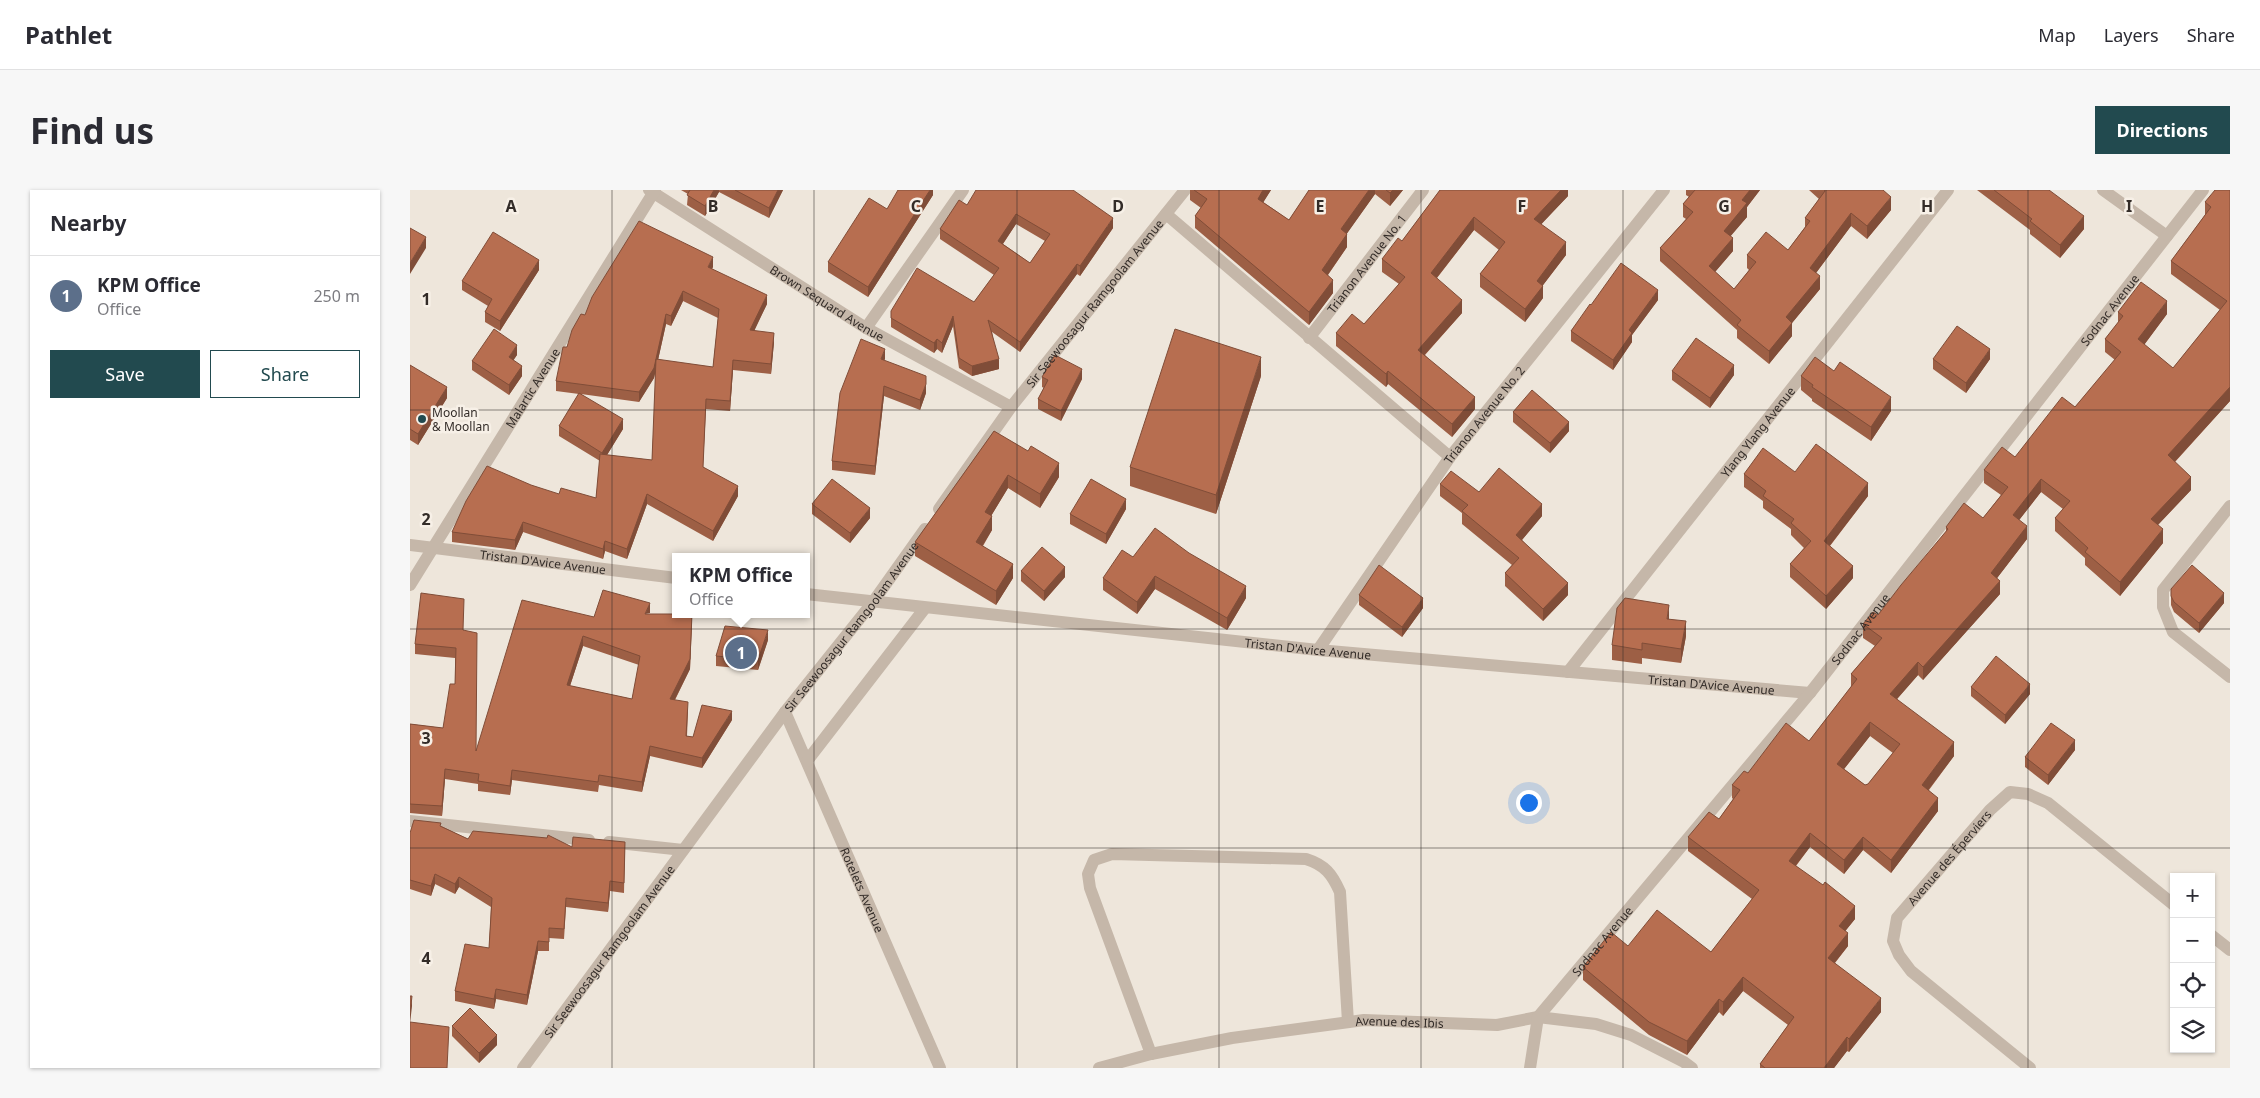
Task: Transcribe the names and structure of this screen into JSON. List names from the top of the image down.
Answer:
{
  "streets": {
    "street": [
      "Trianon Avenue No. 1",
      "Brown Sequard Avenue",
      "Sir Seewoosagur Ramgoolam Avenue",
      "Sodnac Avenue",
      "Malartic Avenue",
      "Trianon Avenue No. 2",
      "Ylang Ylang Avenue",
      "Tristan D'Avice Avenue",
      "Avenue des Éperviers",
      "Rotelets Avenue",
      "Avenue des Ibis"
    ]
  },
  "crossings": [
    ["Brown Sequard Avenue", "Sir Seewoosagur Ramgoolam Avenue"],
    ["Brown Sequard Avenue", "Malartic Avenue"],
    ["Sir Seewoosagur Ramgoolam Avenue", "Tristan D'Avice Avenue"],
    ["Sir Seewoosagur Ramgoolam Avenue", "Rotelets Avenue"],
    ["Sodnac Avenue", "Tristan D'Avice Avenue"],
    ["Sodnac Avenue", "Avenue des Ibis"],
    ["Malartic Avenue", "Tristan D'Avice Avenue"],
    ["Trianon Avenue No. 2", "Tristan D'Avice Avenue"],
    ["Ylang Ylang Avenue", "Tristan D'Avice Avenue"]
  ],
  "places": ["Moollan & Moollan"],
  "page": {
    "header": "Pathlet",
    "nav": ["Map", "Layers", "Share"],
    "buttons": [
      "Directions",
      ["Save", "Share"]
    ],
    "title": "Find us",
    "heading": "Nearby",
    "list": [
      {
        "mark": "1",
        "name": "KPM Office",
        "note": "Office",
        "value": "250 m"
      }
    ],
    "popup": ["KPM Office", "Office"],
    "pins": "1",
    "map_buttons": ["+", "−"]
  },
  "grid": {
    "columns": [
      "A",
      "B",
      "C",
      "D",
      "E",
      "F",
      "G",
      "H",
      "I"
    ],
    "rows": [
      "1",
      "2",
      "3",
      "4"
    ]
  }
}
